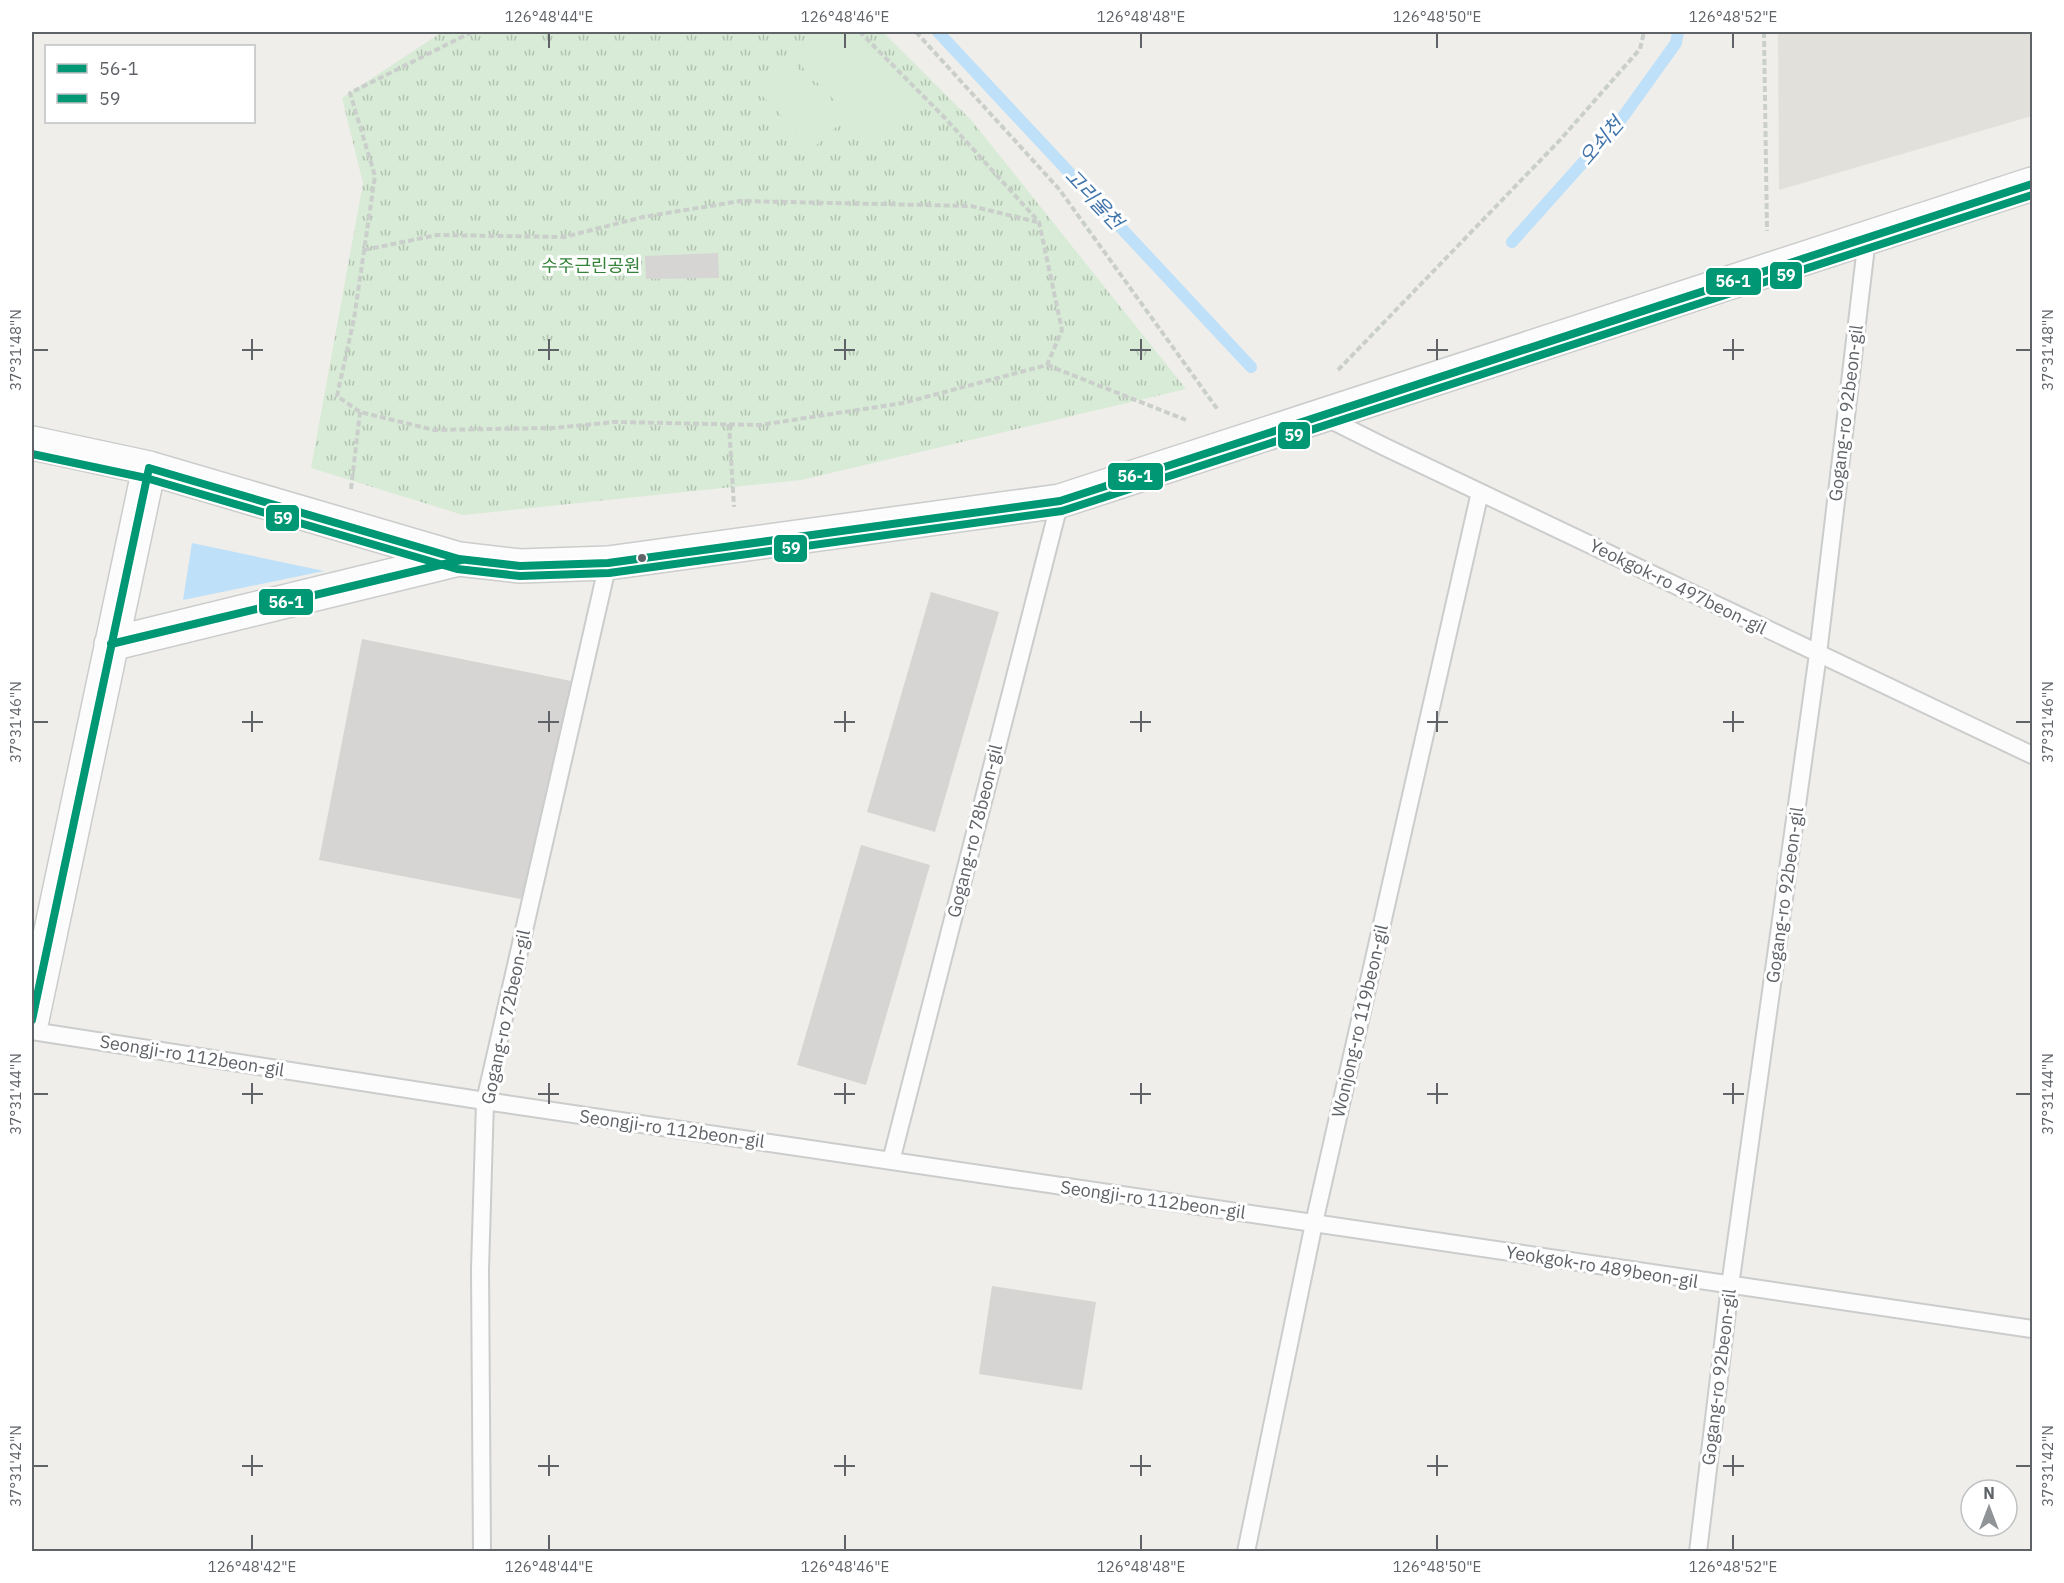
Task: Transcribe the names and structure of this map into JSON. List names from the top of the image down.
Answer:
{
  "streets": {
    "lane": [
      "Gogang-ro 92beon-gil",
      "Yeokgok-ro 497beon-gil",
      "Gogang-ro 78beon-gil",
      "Gogang-ro 72beon-gil",
      "Wonjong-ro 119beon-gil",
      "Seongji-ro 112beon-gil",
      "Yeokgok-ro 489beon-gil"
    ]
  },
  "crossings": [
    ["Gogang-ro 92beon-gil", "Yeokgok-ro 497beon-gil"],
    ["Gogang-ro 92beon-gil", "Yeokgok-ro 489beon-gil"],
    ["Yeokgok-ro 497beon-gil", "Wonjong-ro 119beon-gil"],
    ["Gogang-ro 78beon-gil", "Seongji-ro 112beon-gil"],
    ["Gogang-ro 72beon-gil", "Seongji-ro 112beon-gil"],
    ["Wonjong-ro 119beon-gil", "Seongji-ro 112beon-gil"],
    ["Wonjong-ro 119beon-gil", "Yeokgok-ro 489beon-gil"],
    ["Seongji-ro 112beon-gil", "Yeokgok-ro 489beon-gil"]
  ],
  "water": ["오쇠천", "고리울천"],
  "parks": ["수주근린공원"],
  "lines": ["transit line 56-1", "transit line 59"],
  "legend": ["56-1", "59"],
  "north": "top",
  "coordinates": [
    "126°48'44\"E",
    "126°48'46\"E",
    "126°48'48\"E",
    "126°48'50\"E",
    "126°48'52\"E",
    "37°31'48\"N",
    "37°31'46\"N",
    "37°31'44\"N",
    "37°31'42\"N",
    "126°48'42\"E"
  ]
}
